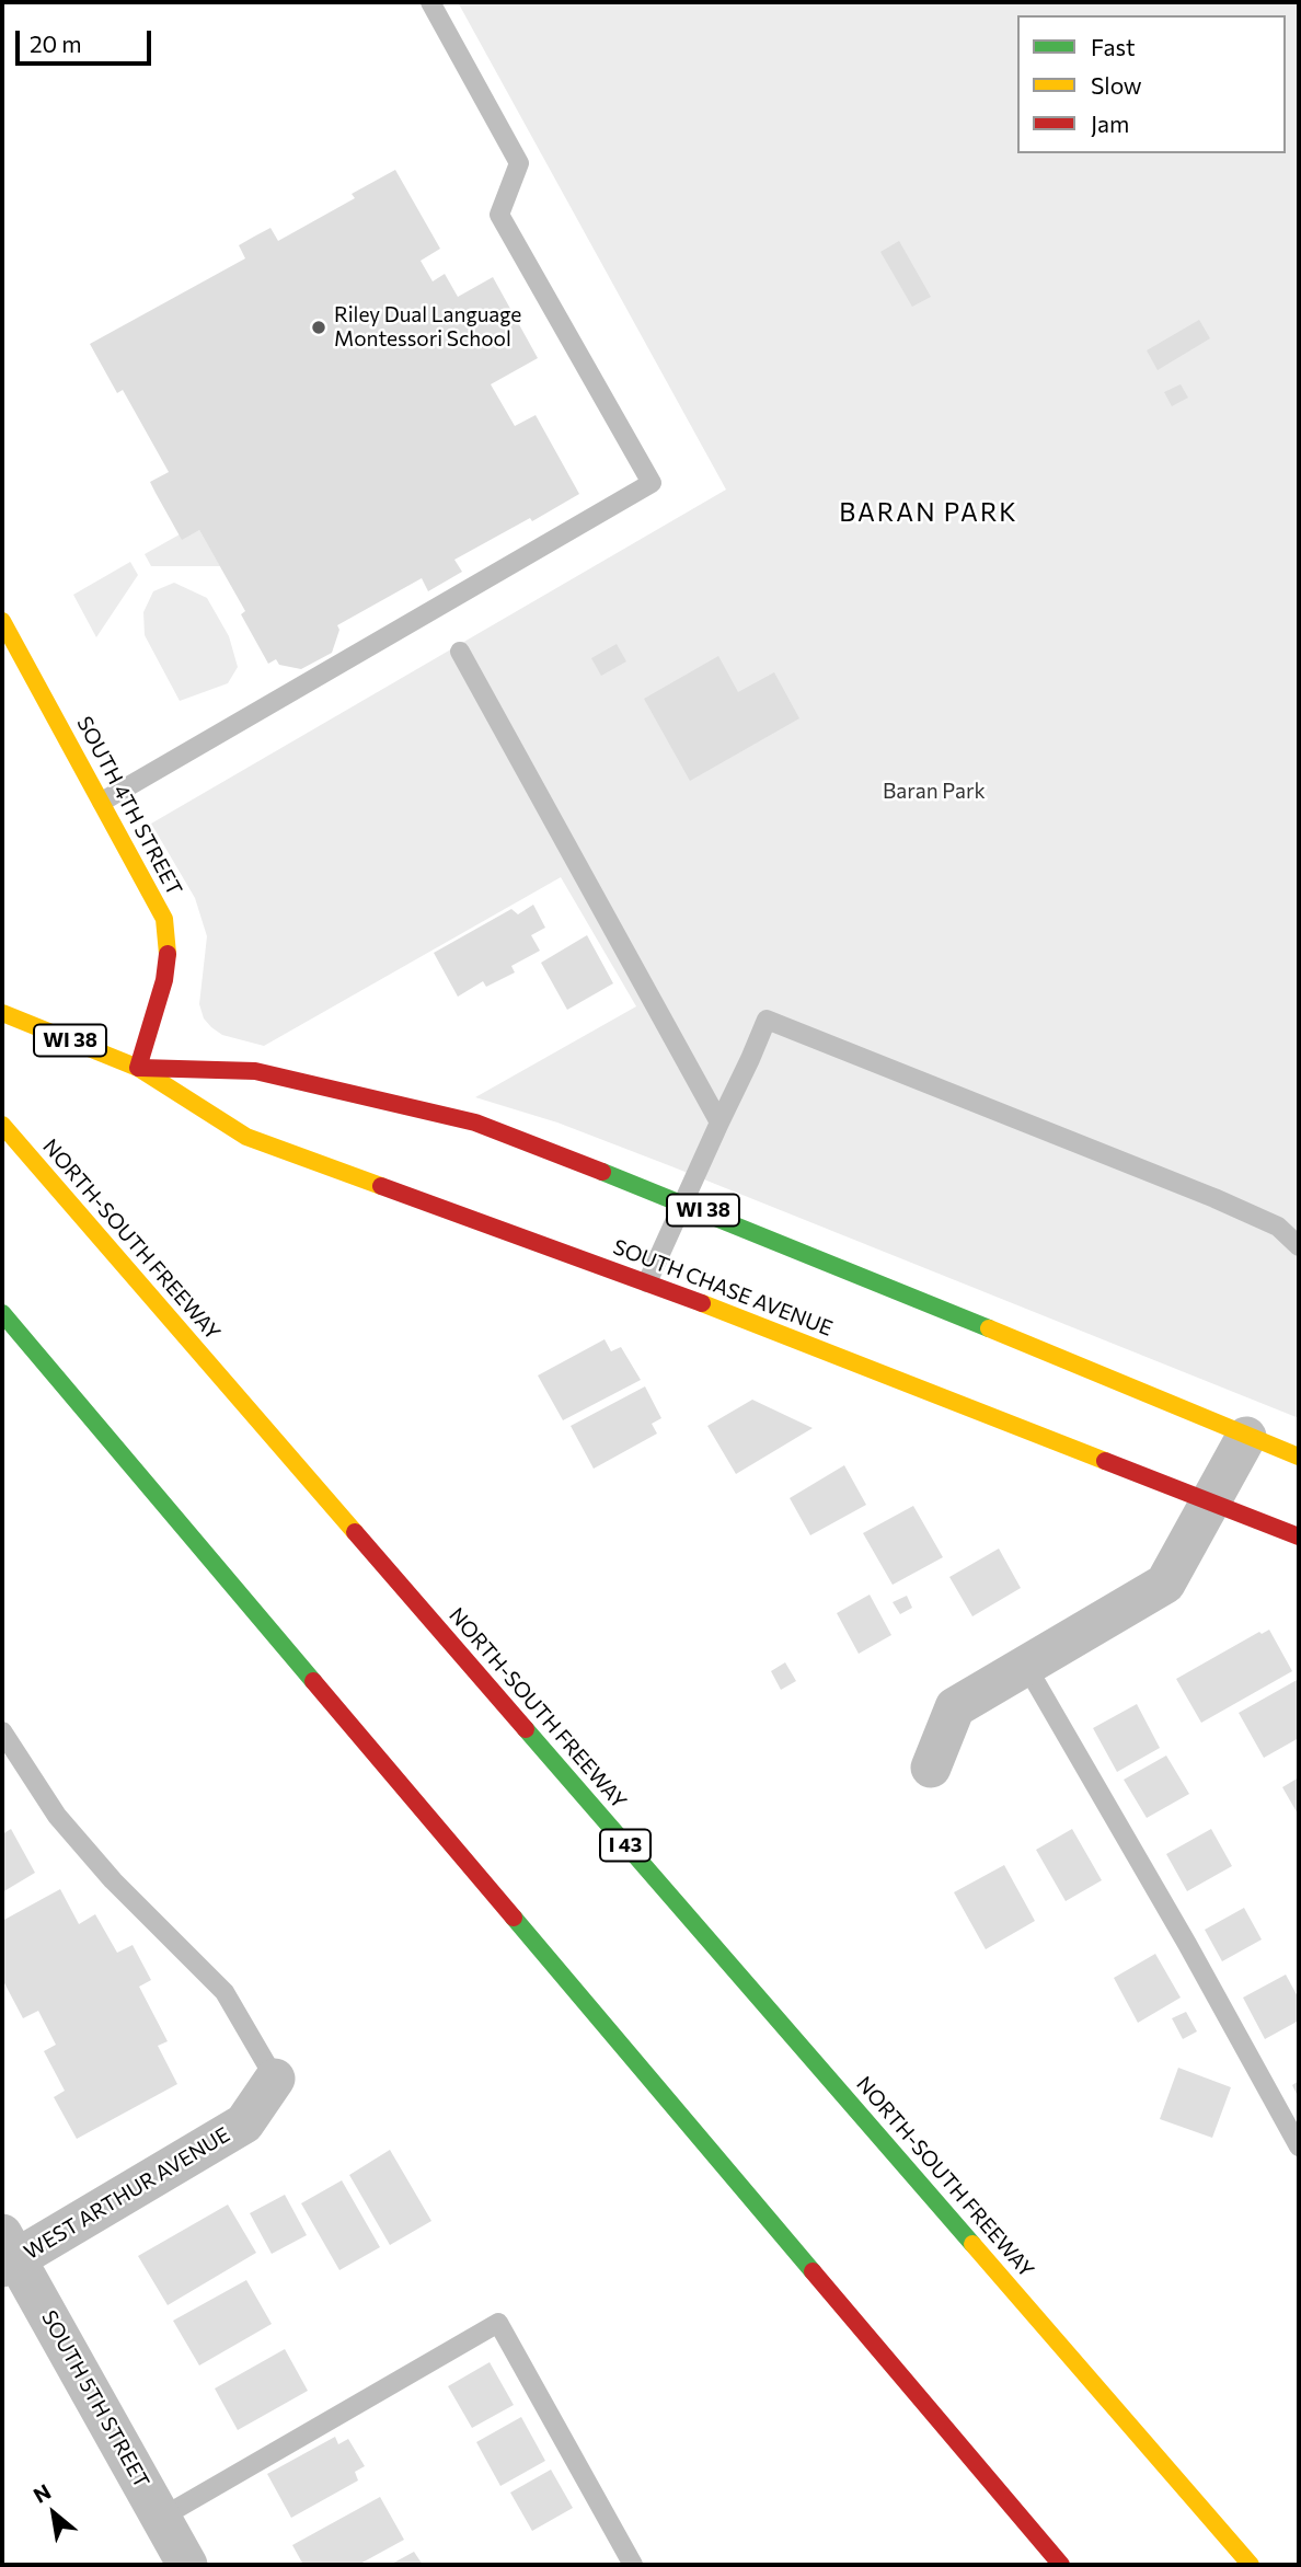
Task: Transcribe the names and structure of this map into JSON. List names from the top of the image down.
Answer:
{
  "streets": {
    "main road": [
      "SOUTH 4TH STREET",
      "WI 38",
      "NORTH-SOUTH FREEWAY",
      "SOUTH CHASE AVENUE",
      "I 43"
    ],
    "street": ["WEST ARTHUR AVENUE", "SOUTH 5TH STREET"]
  },
  "crossings": [
    ["SOUTH 4TH STREET", "SOUTH CHASE AVENUE"],
    ["WEST ARTHUR AVENUE", "SOUTH 5TH STREET"]
  ],
  "districts": ["BARAN PARK"],
  "parks": ["Baran Park"],
  "places": ["Riley Dual Language Montessori School"],
  "legend": ["Fast", "Slow", "Jam"],
  "scale_bar": "20 m",
  "north": "top left"
}
